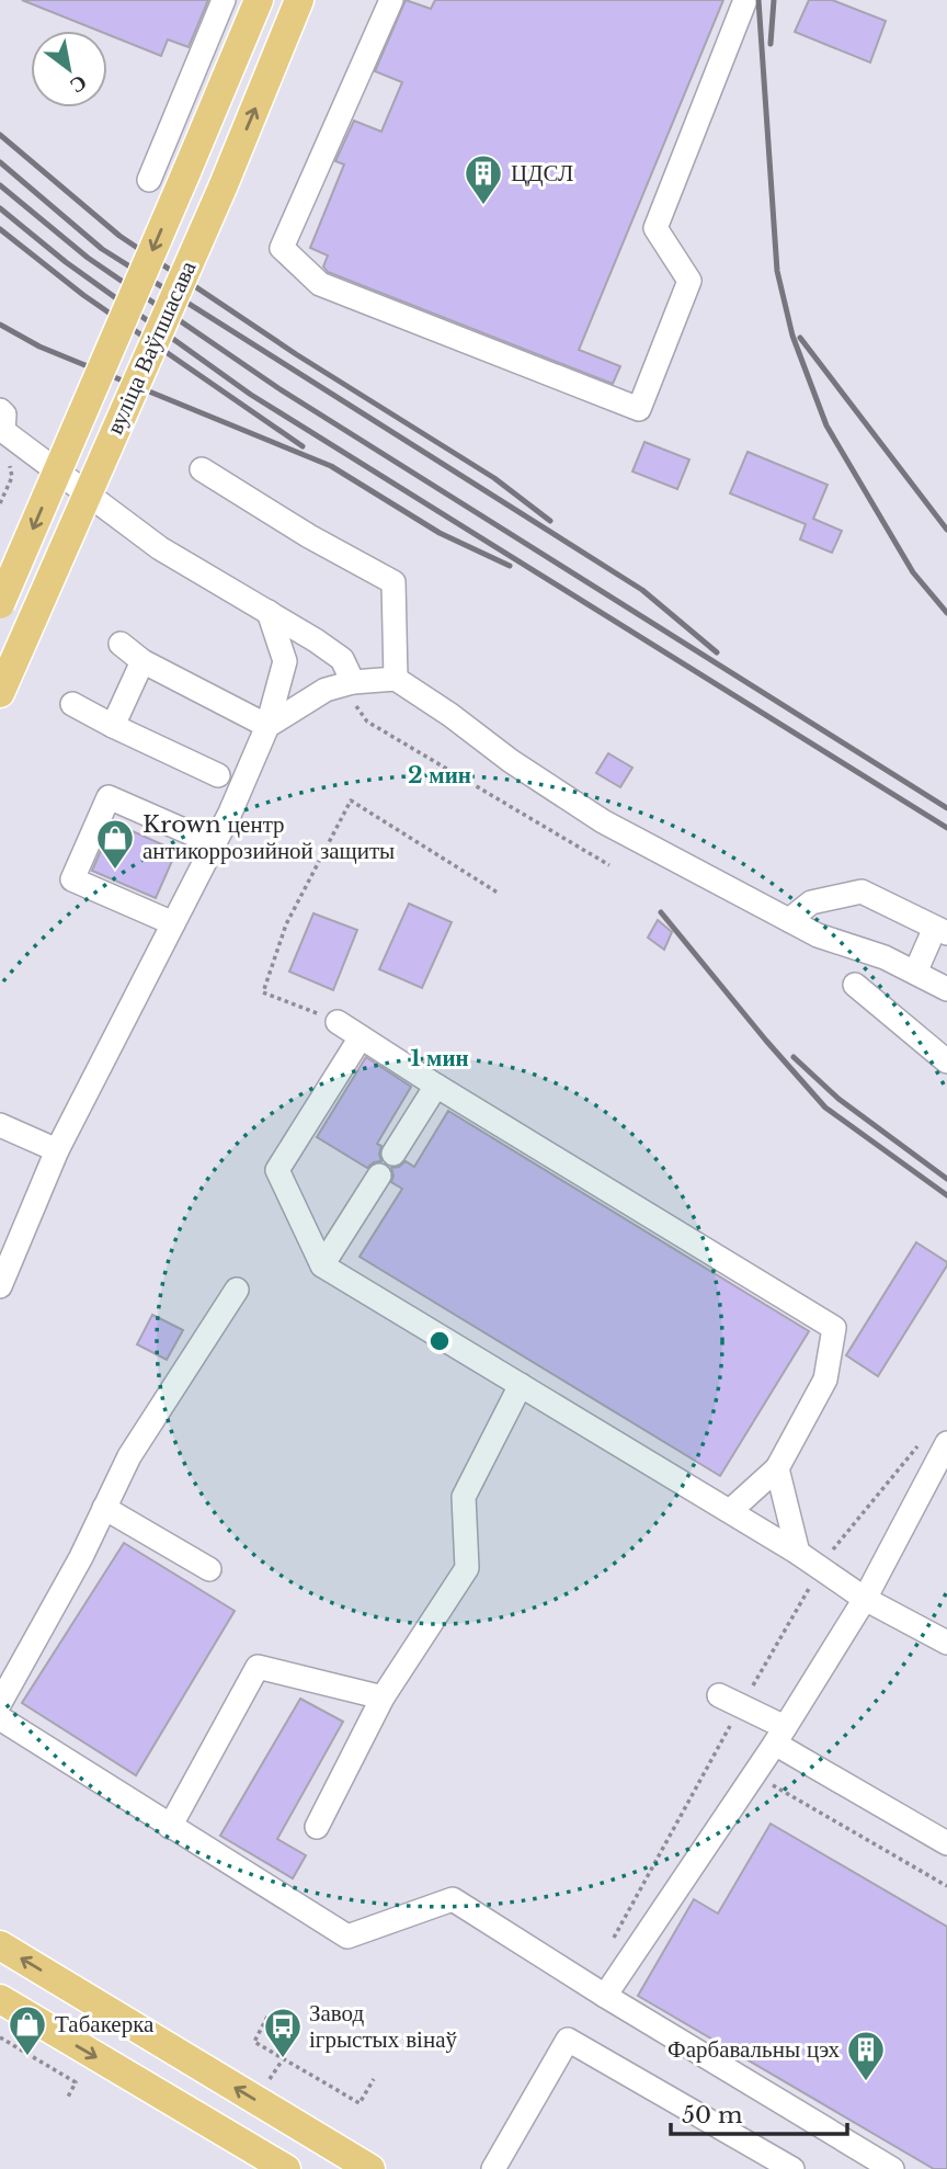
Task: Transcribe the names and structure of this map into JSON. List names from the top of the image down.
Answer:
{
  "streets": {
    "main road": ["вуліца Ваўпшасава"]
  },
  "places": {
    "building": ["ЦДСЛ", "Фарбавальны цэх"],
    "shop": ["Krown центр антикоррозийной защиты", "Табакерка"],
    "bus stop": ["Завод ігрыстых вінаў"]
  },
  "scale_bar": "50 m",
  "north": "bottom right",
  "rings": ["2 мин", "1 мин"]
}
